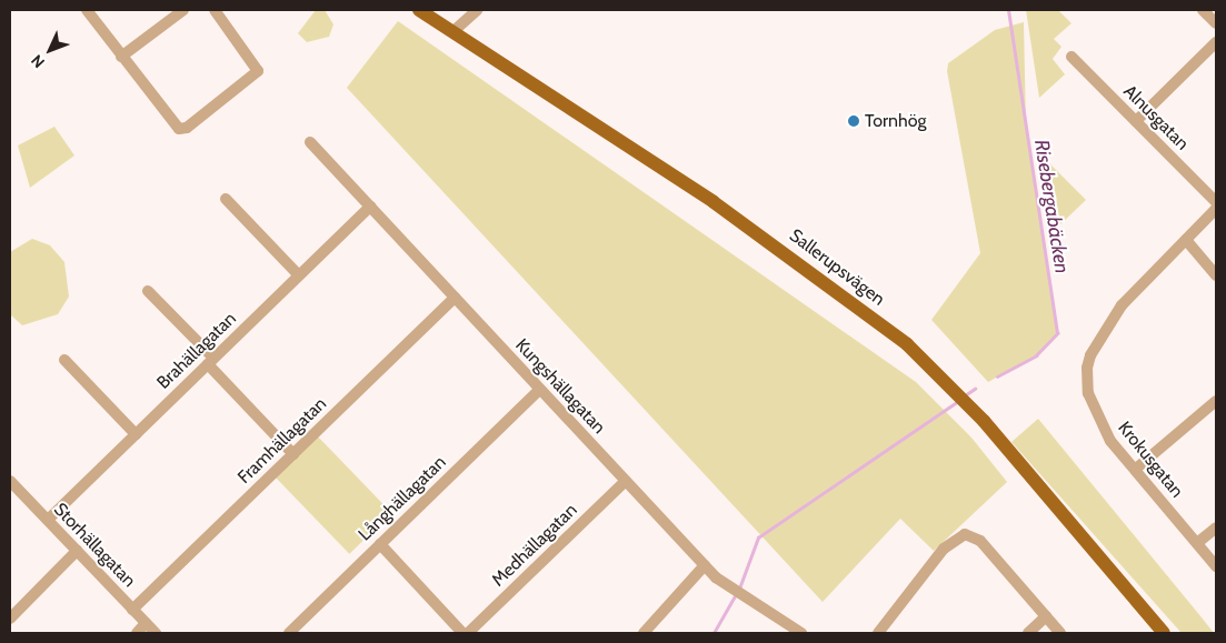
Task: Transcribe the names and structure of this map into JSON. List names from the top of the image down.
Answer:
{
  "streets": {
    "main road": ["Sallerupsvägen"],
    "street": [
      "Alnusgatan",
      "Brahällagatan",
      "Kungshällagatan",
      "Framhällagatan",
      "Krokusgatan",
      "Långhällagatan",
      "Storhällagatan",
      "Medhällagatan"
    ]
  },
  "crossings": [
    ["Brahällagatan", "Kungshällagatan"],
    ["Brahällagatan", "Storhällagatan"],
    ["Kungshällagatan", "Framhällagatan"],
    ["Kungshällagatan", "Långhällagatan"],
    ["Kungshällagatan", "Medhällagatan"],
    ["Framhällagatan", "Storhällagatan"]
  ],
  "water": ["Risebergabäcken"],
  "places": ["Tornhög"],
  "north": "bottom left"
}
